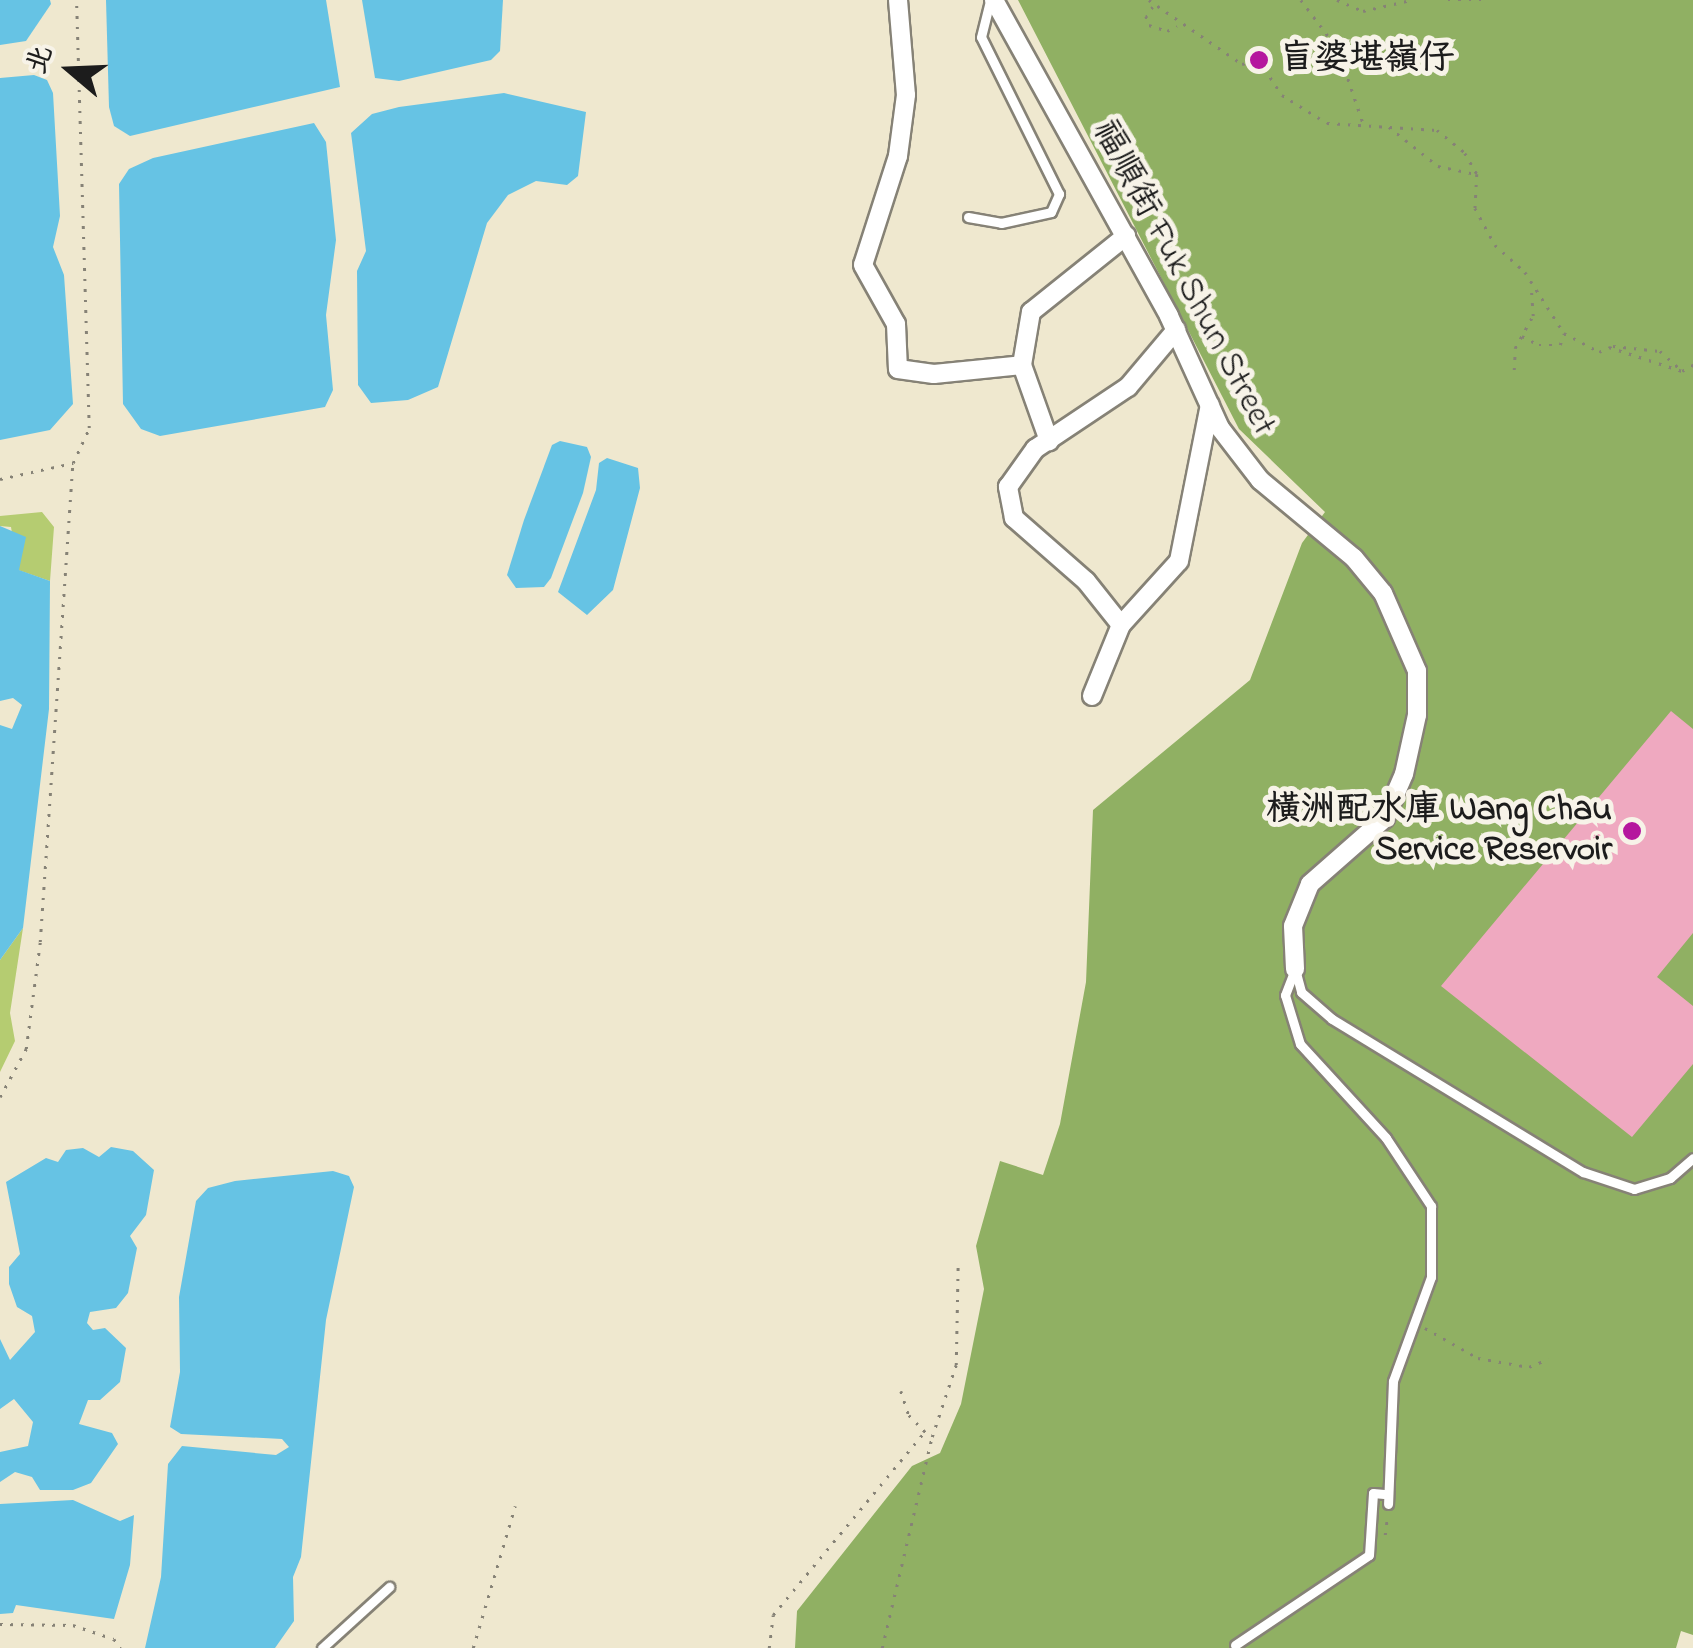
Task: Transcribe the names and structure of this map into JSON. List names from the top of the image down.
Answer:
{
  "streets": {
    "street": ["福順街 Fuk Shun Street"]
  },
  "places": ["盲婆堪嶺仔", "橫洲配水庫 Wang Chau Service Reservoir"],
  "north": "left"
}
